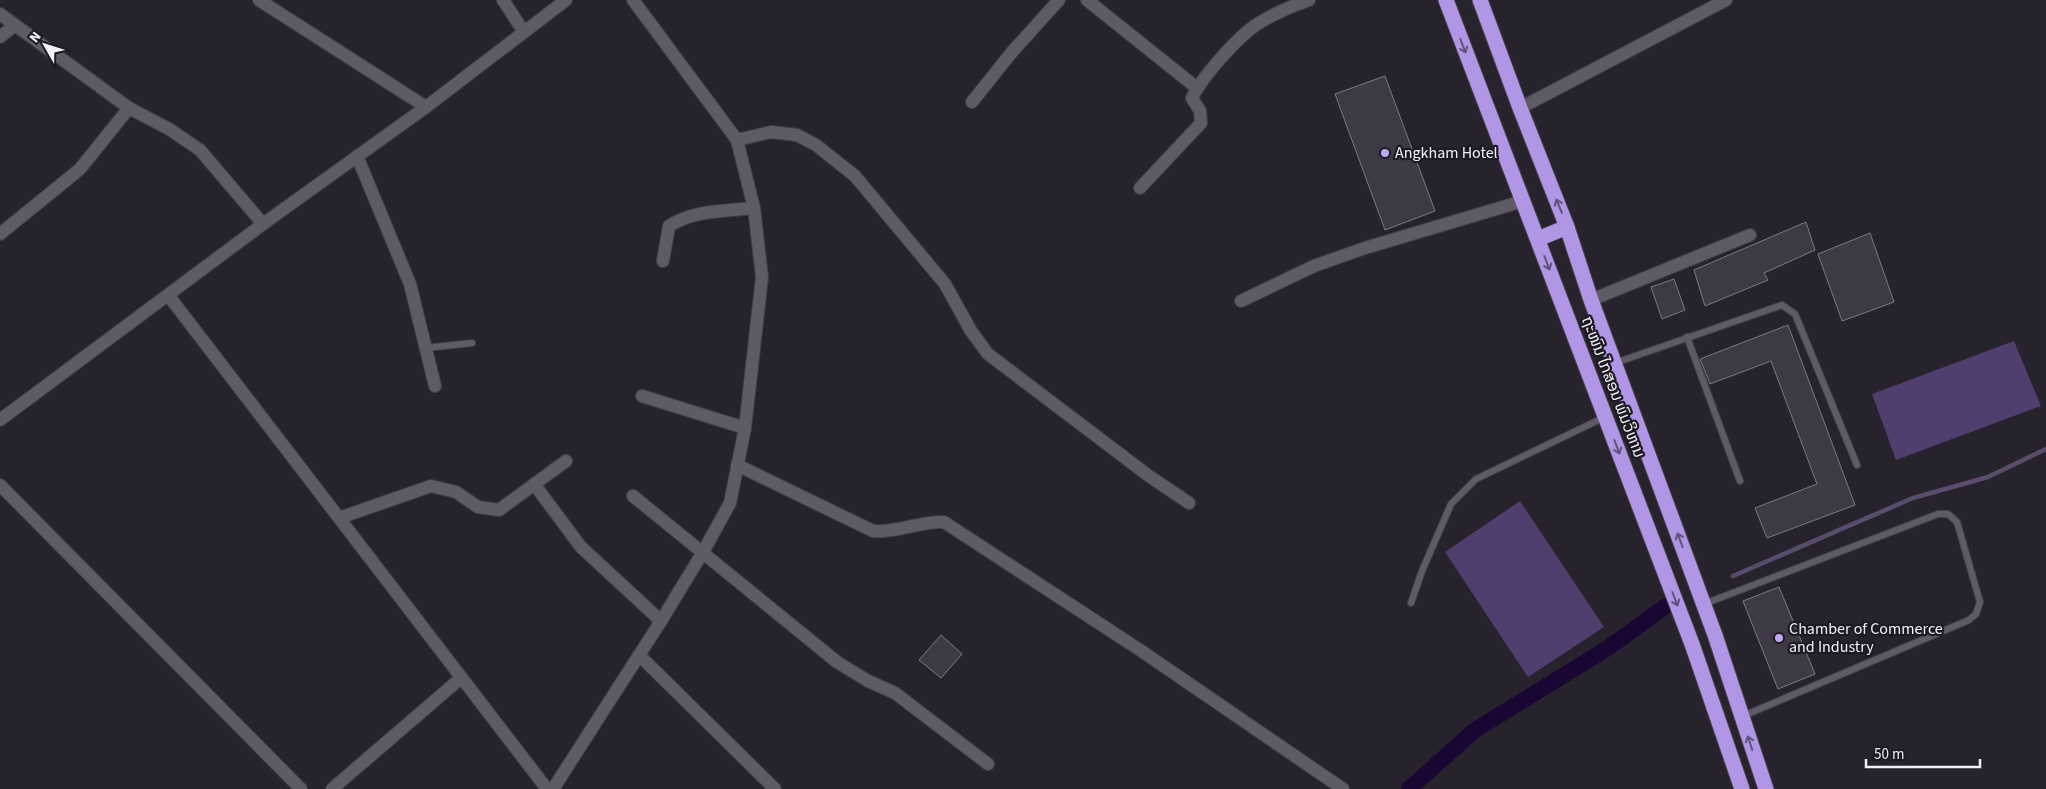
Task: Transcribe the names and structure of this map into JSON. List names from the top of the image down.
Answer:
{
  "streets": {
    "highway": ["ຖະໜົນ ໄກສອນ ພົມວິຫານ"]
  },
  "places": ["Angkham Hotel", "Chamber of Commerce and Industry"],
  "scale_bar": "50 m",
  "north": "top left"
}
